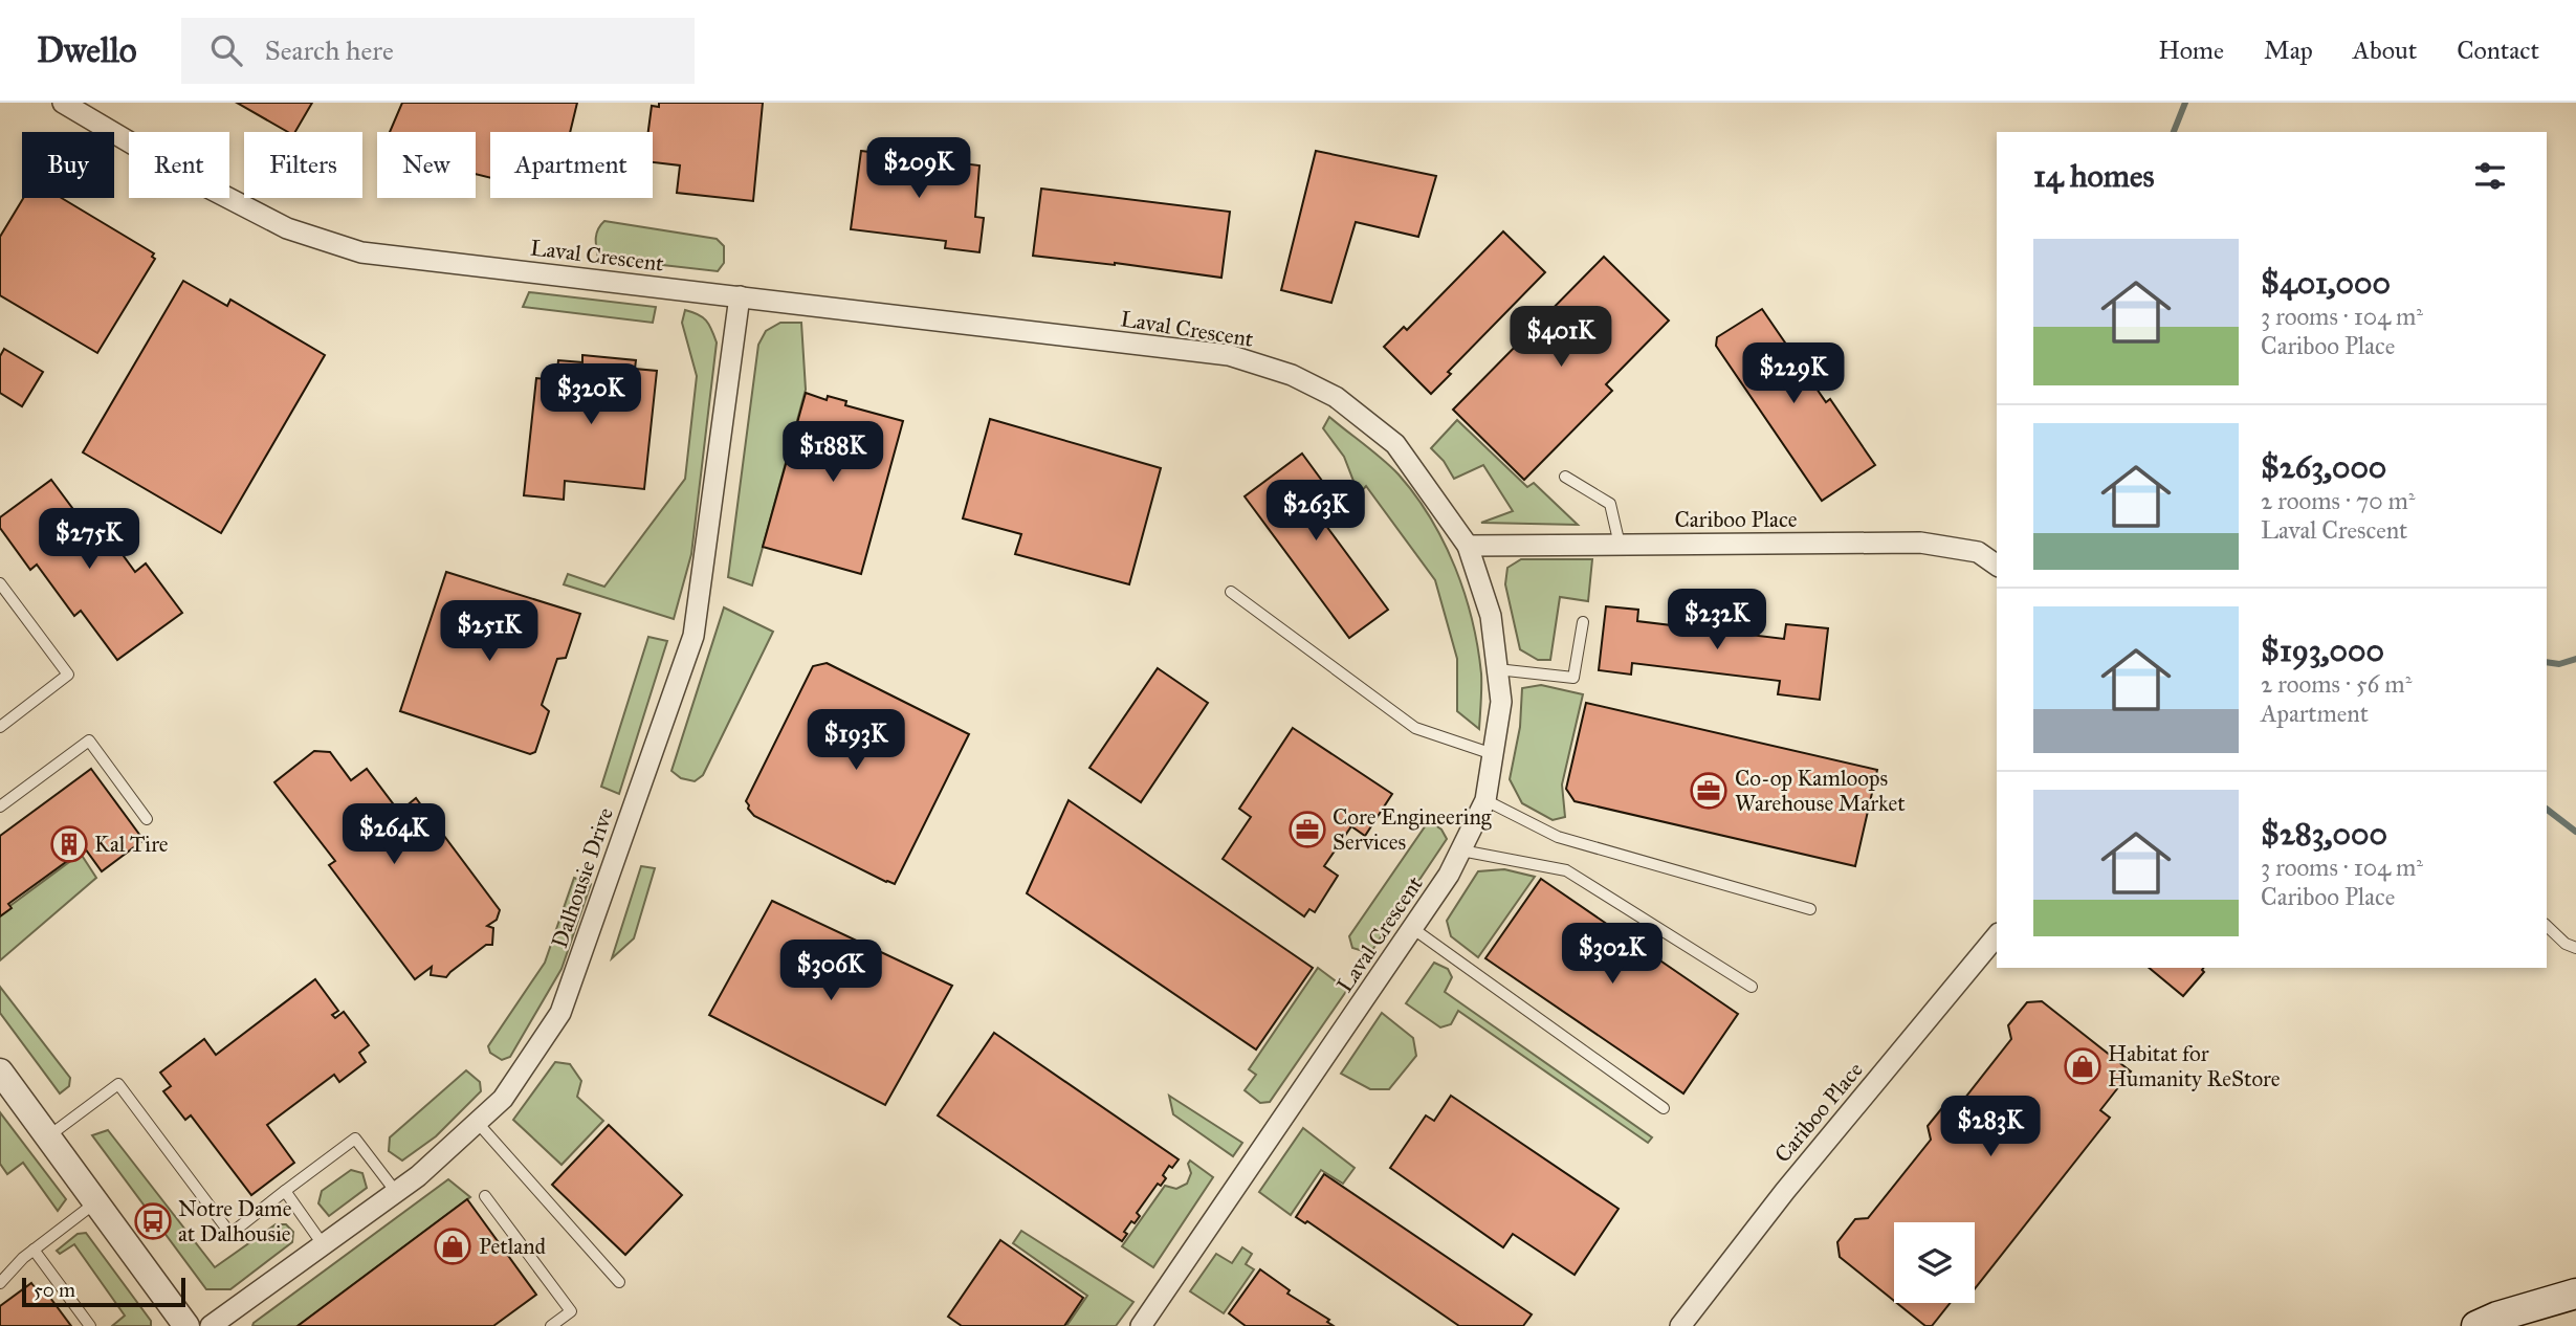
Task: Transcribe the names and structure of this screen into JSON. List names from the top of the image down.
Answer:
{
  "streets": {
    "street": ["Laval Crescent", "Cariboo Place", "Dalhousie Drive"]
  },
  "crossings": [
    ["Laval Crescent", "Cariboo Place"],
    ["Laval Crescent", "Dalhousie Drive"]
  ],
  "places": {
    "office": ["Co-op Kamloops Warehouse Market", "Core Engineering Services"],
    "building": ["Kal Tire"],
    "shop": ["Habitat for Humanity ReStore", "Petland"],
    "bus stop": ["Notre Dame at Dalhousie"]
  },
  "scale_bar": "50 m",
  "page": {
    "header": "Dwello",
    "search": "Search here",
    "nav": [
      "Home",
      "Map",
      "About",
      "Contact"
    ],
    "chip": [
      "Buy",
      "Rent",
      "Filters",
      "New",
      "Apartment"
    ],
    "heading": "14 homes",
    "price": [
      "$209K",
      "$401K",
      "$229K",
      "$320K",
      "$188K",
      "$263K",
      "$275K",
      "$232K",
      "$251K",
      "$193K",
      "$264K",
      "$302K",
      "$306K",
      "$283K"
    ],
    "list": [
      {
        "name": "$401,000",
        "note": "3 rooms · 104 m² · Cariboo Place"
      },
      {
        "name": "$263,000",
        "note": "2 rooms · 70 m² · Laval Crescent"
      },
      {
        "name": "$193,000",
        "note": "2 rooms · 56 m² · Apartment"
      },
      {
        "name": "$283,000",
        "note": "3 rooms · 104 m² · Cariboo Place"
      }
    ],
    "scale": "50 m"
  }
}
